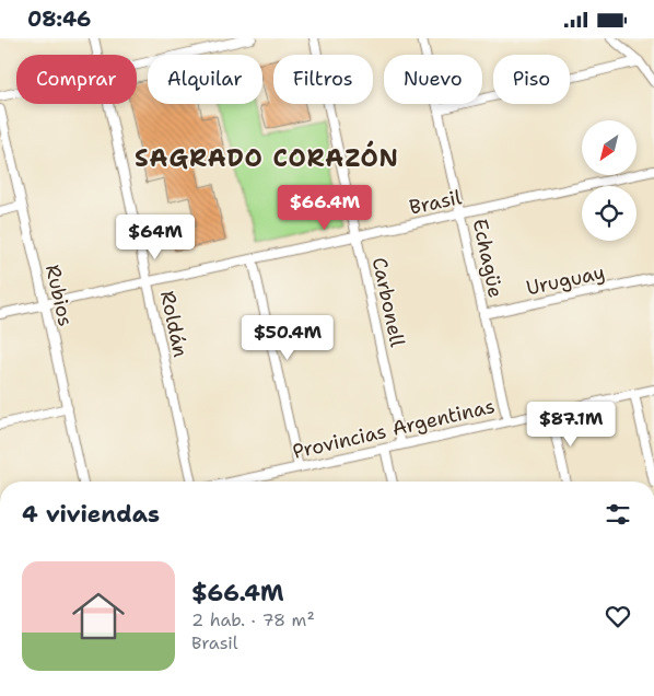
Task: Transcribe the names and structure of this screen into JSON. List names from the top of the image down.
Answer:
{
  "streets": {
    "street": [
      "Brasil",
      "Echagüe",
      "Uruguay",
      "Rubios",
      "Carbonell",
      "Roldán",
      "Provincias Argentinas"
    ]
  },
  "crossings": [
    ["Brasil", "Echagüe"],
    ["Brasil", "Rubios"],
    ["Brasil", "Carbonell"],
    ["Brasil", "Roldán"],
    ["Echagüe", "Uruguay"],
    ["Echagüe", "Provincias Argentinas"],
    ["Carbonell", "Provincias Argentinas"]
  ],
  "districts": ["SAGRADO CORAZÓN"],
  "north": "bottom left",
  "page": {
    "status": "08:46",
    "chip": [
      "Comprar",
      "Alquilar",
      "Filtros",
      "Nuevo",
      "Piso"
    ],
    "price": [
      "$66.4M",
      "$64M",
      "$50.4M",
      "$87.1M"
    ],
    "heading": "4 viviendas",
    "list": [
      {
        "name": "$66.4M",
        "note": "2 hab. · 78 m² · Brasil"
      }
    ]
  }
}
